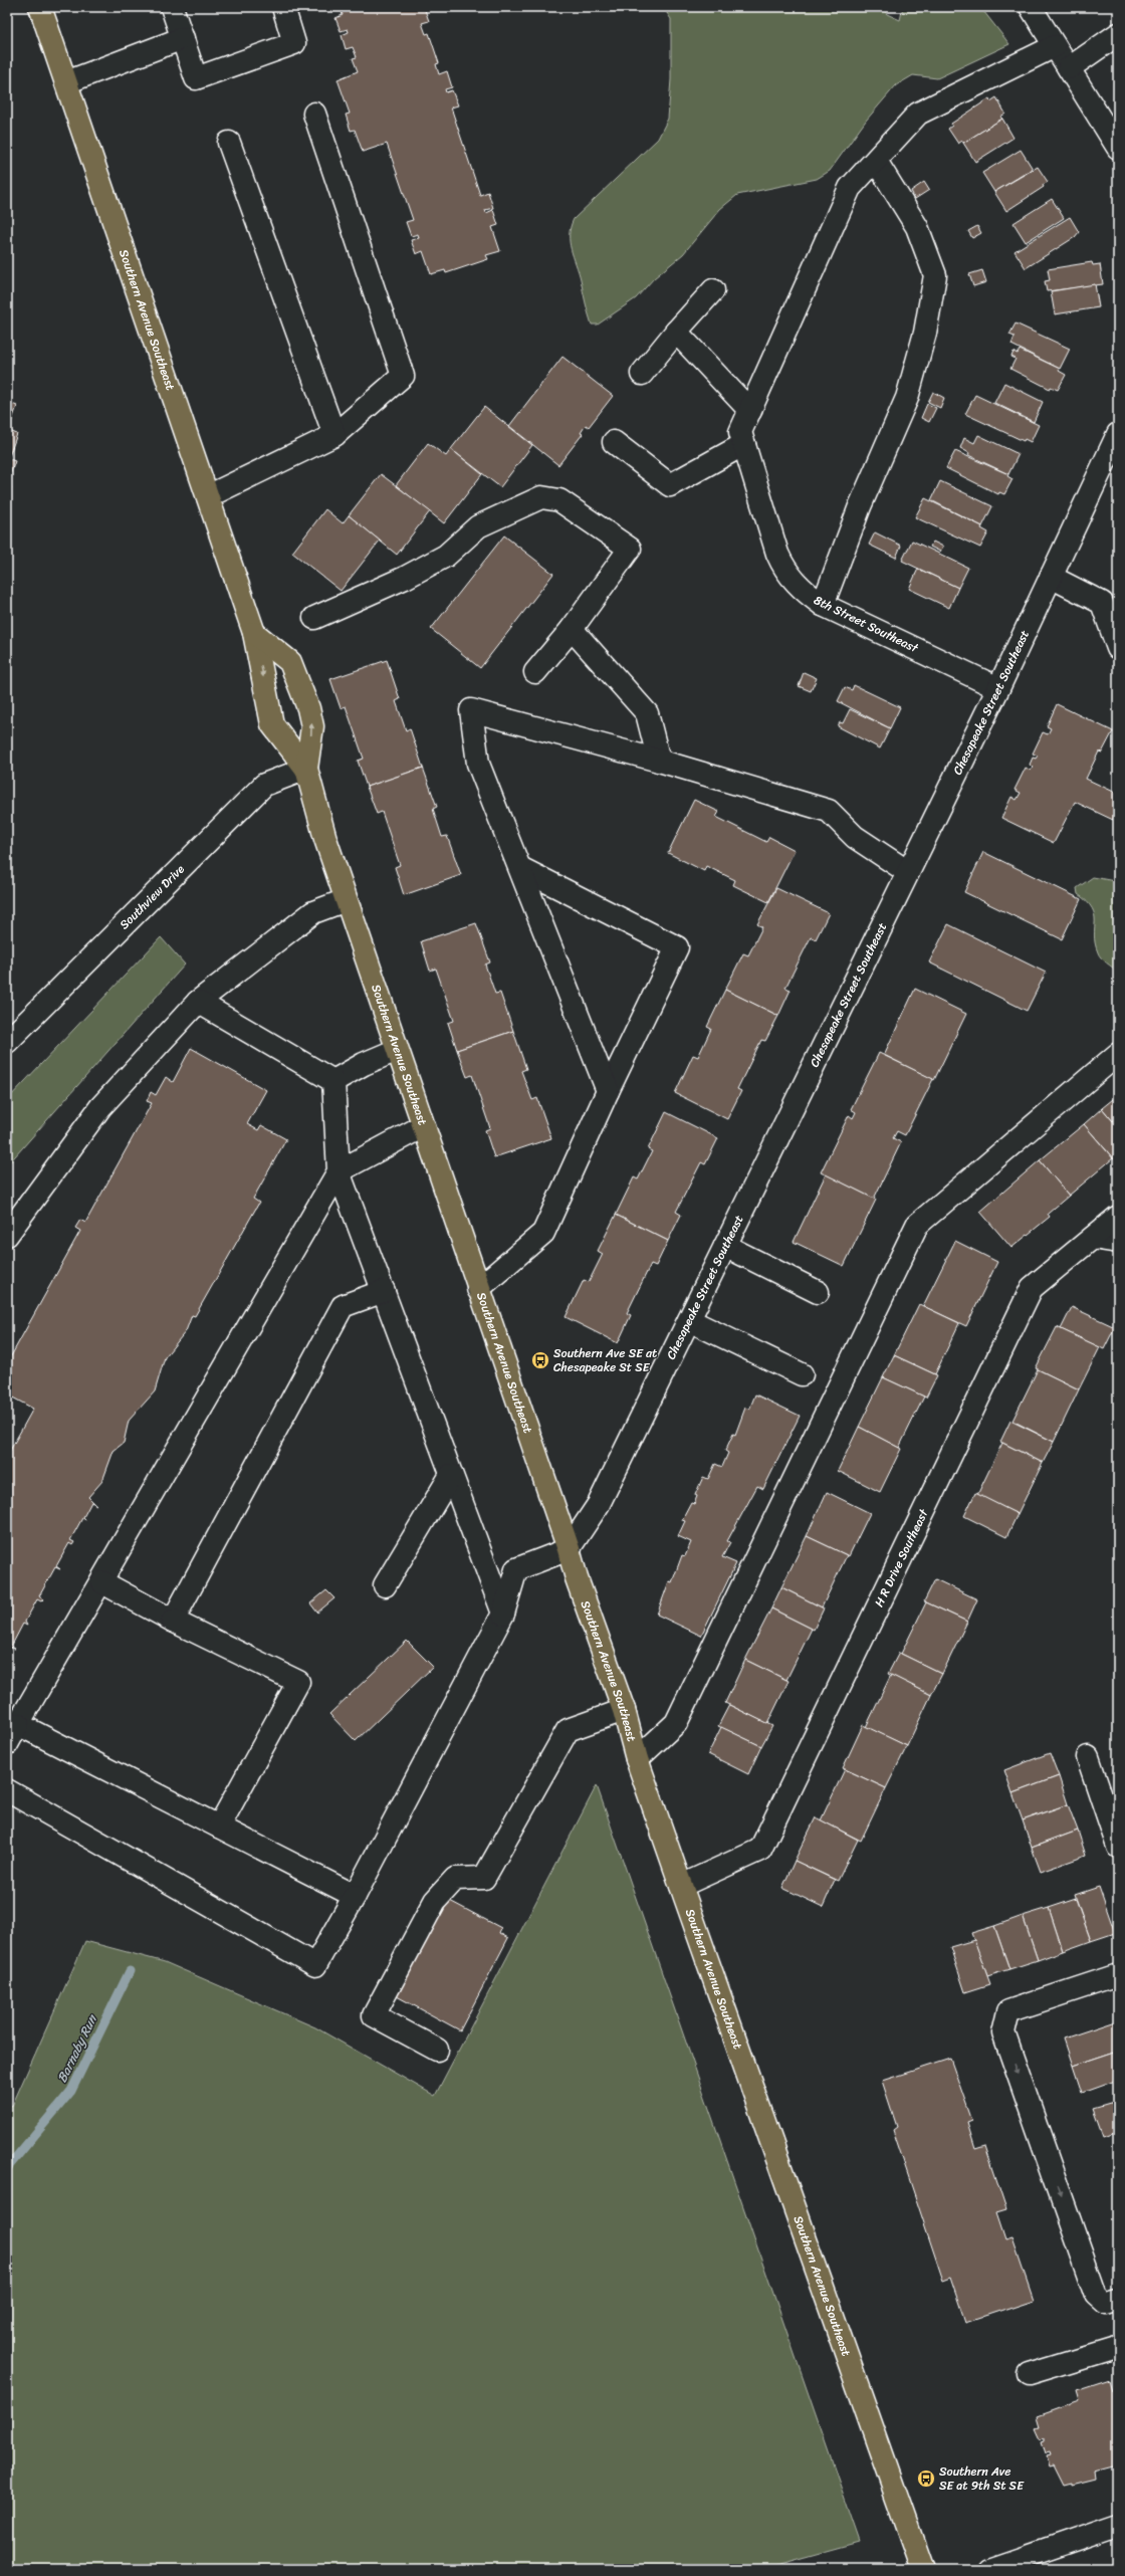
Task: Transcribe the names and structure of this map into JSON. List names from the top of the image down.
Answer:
{
  "streets": {
    "main road": ["Southern Avenue Southeast"],
    "street": [
      "8th Street Southeast",
      "Chesapeake Street Southeast",
      "Southview Drive",
      "H R Drive Southeast"
    ]
  },
  "crossings": [
    ["Southern Avenue Southeast", "Chesapeake Street Southeast"],
    ["Southern Avenue Southeast", "Southview Drive"],
    ["Southern Avenue Southeast", "H R Drive Southeast"],
    ["8th Street Southeast", "Chesapeake Street Southeast"]
  ],
  "water": ["Barnaby Run"],
  "places": {
    "bus stop": ["Southern Ave SE at Chesapeake St SE", "Southern Ave SE at 9th St SE"]
  }
}
